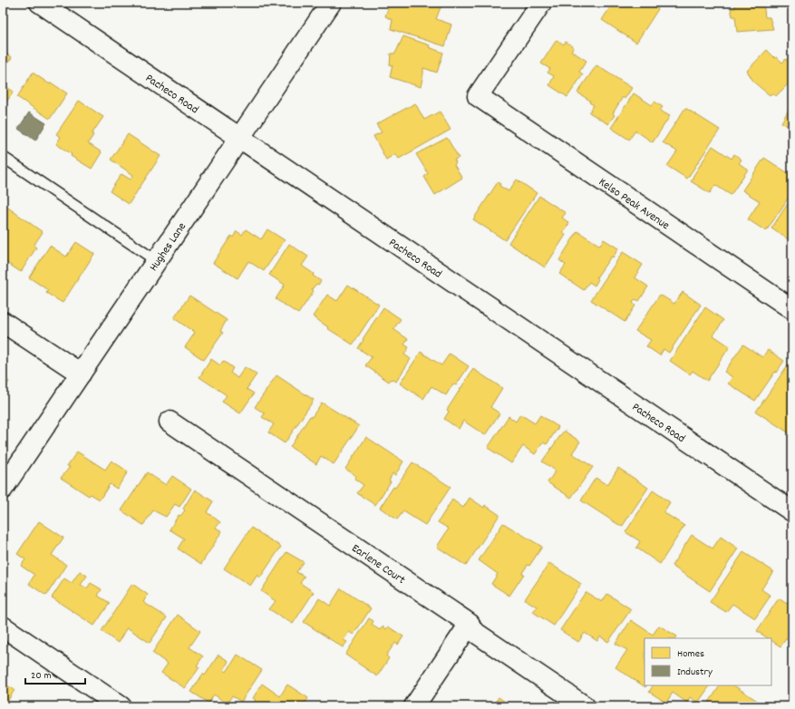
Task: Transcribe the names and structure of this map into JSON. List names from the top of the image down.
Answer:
{
  "streets": {
    "street": [
      "Pacheco Road",
      "Kelso Peak Avenue",
      "Hughes Lane",
      "Earlene Court"
    ]
  },
  "crossings": [
    ["Pacheco Road", "Hughes Lane"]
  ],
  "legend": ["Homes", "Industry"],
  "scale_bar": "20 m"
}
